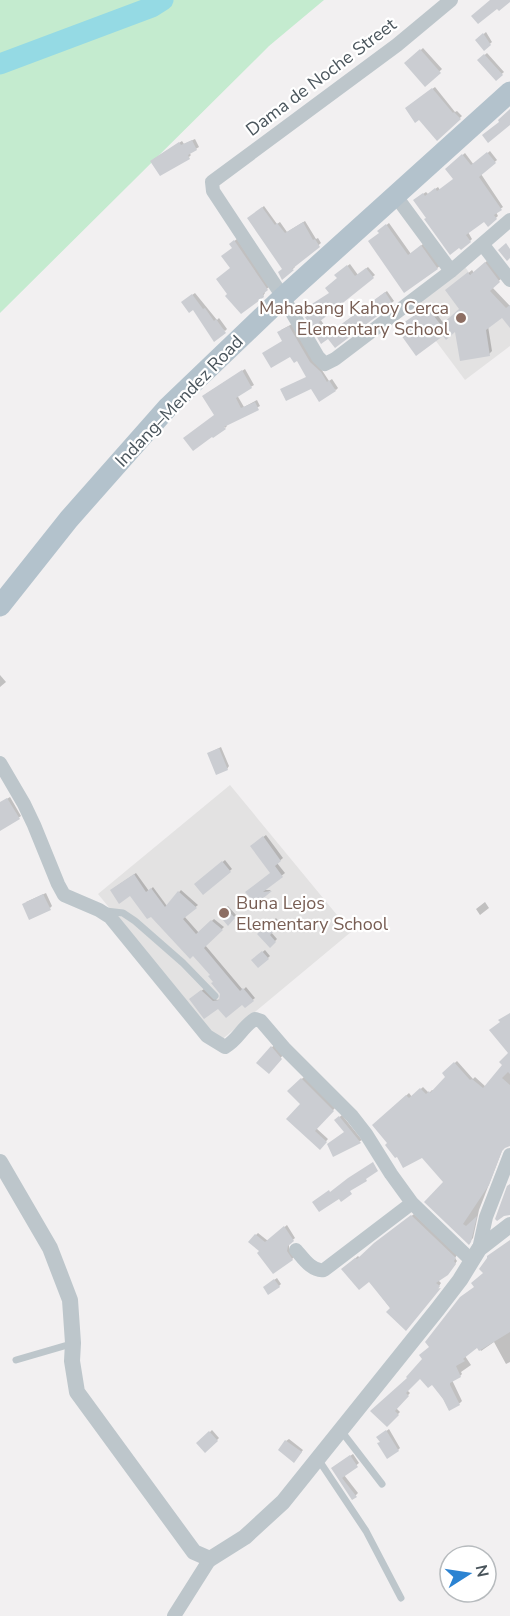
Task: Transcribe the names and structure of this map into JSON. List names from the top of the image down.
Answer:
{
  "streets": {
    "main road": ["Indang–Mendez Road"],
    "street": ["Dama de Noche Street"]
  },
  "crossings": [
    ["Dama de Noche Street", "Indang–Mendez Road"]
  ],
  "places": ["Mahabang Kahoy Cerca Elementary School", "Buna Lejos Elementary School"],
  "north": "right"
}
